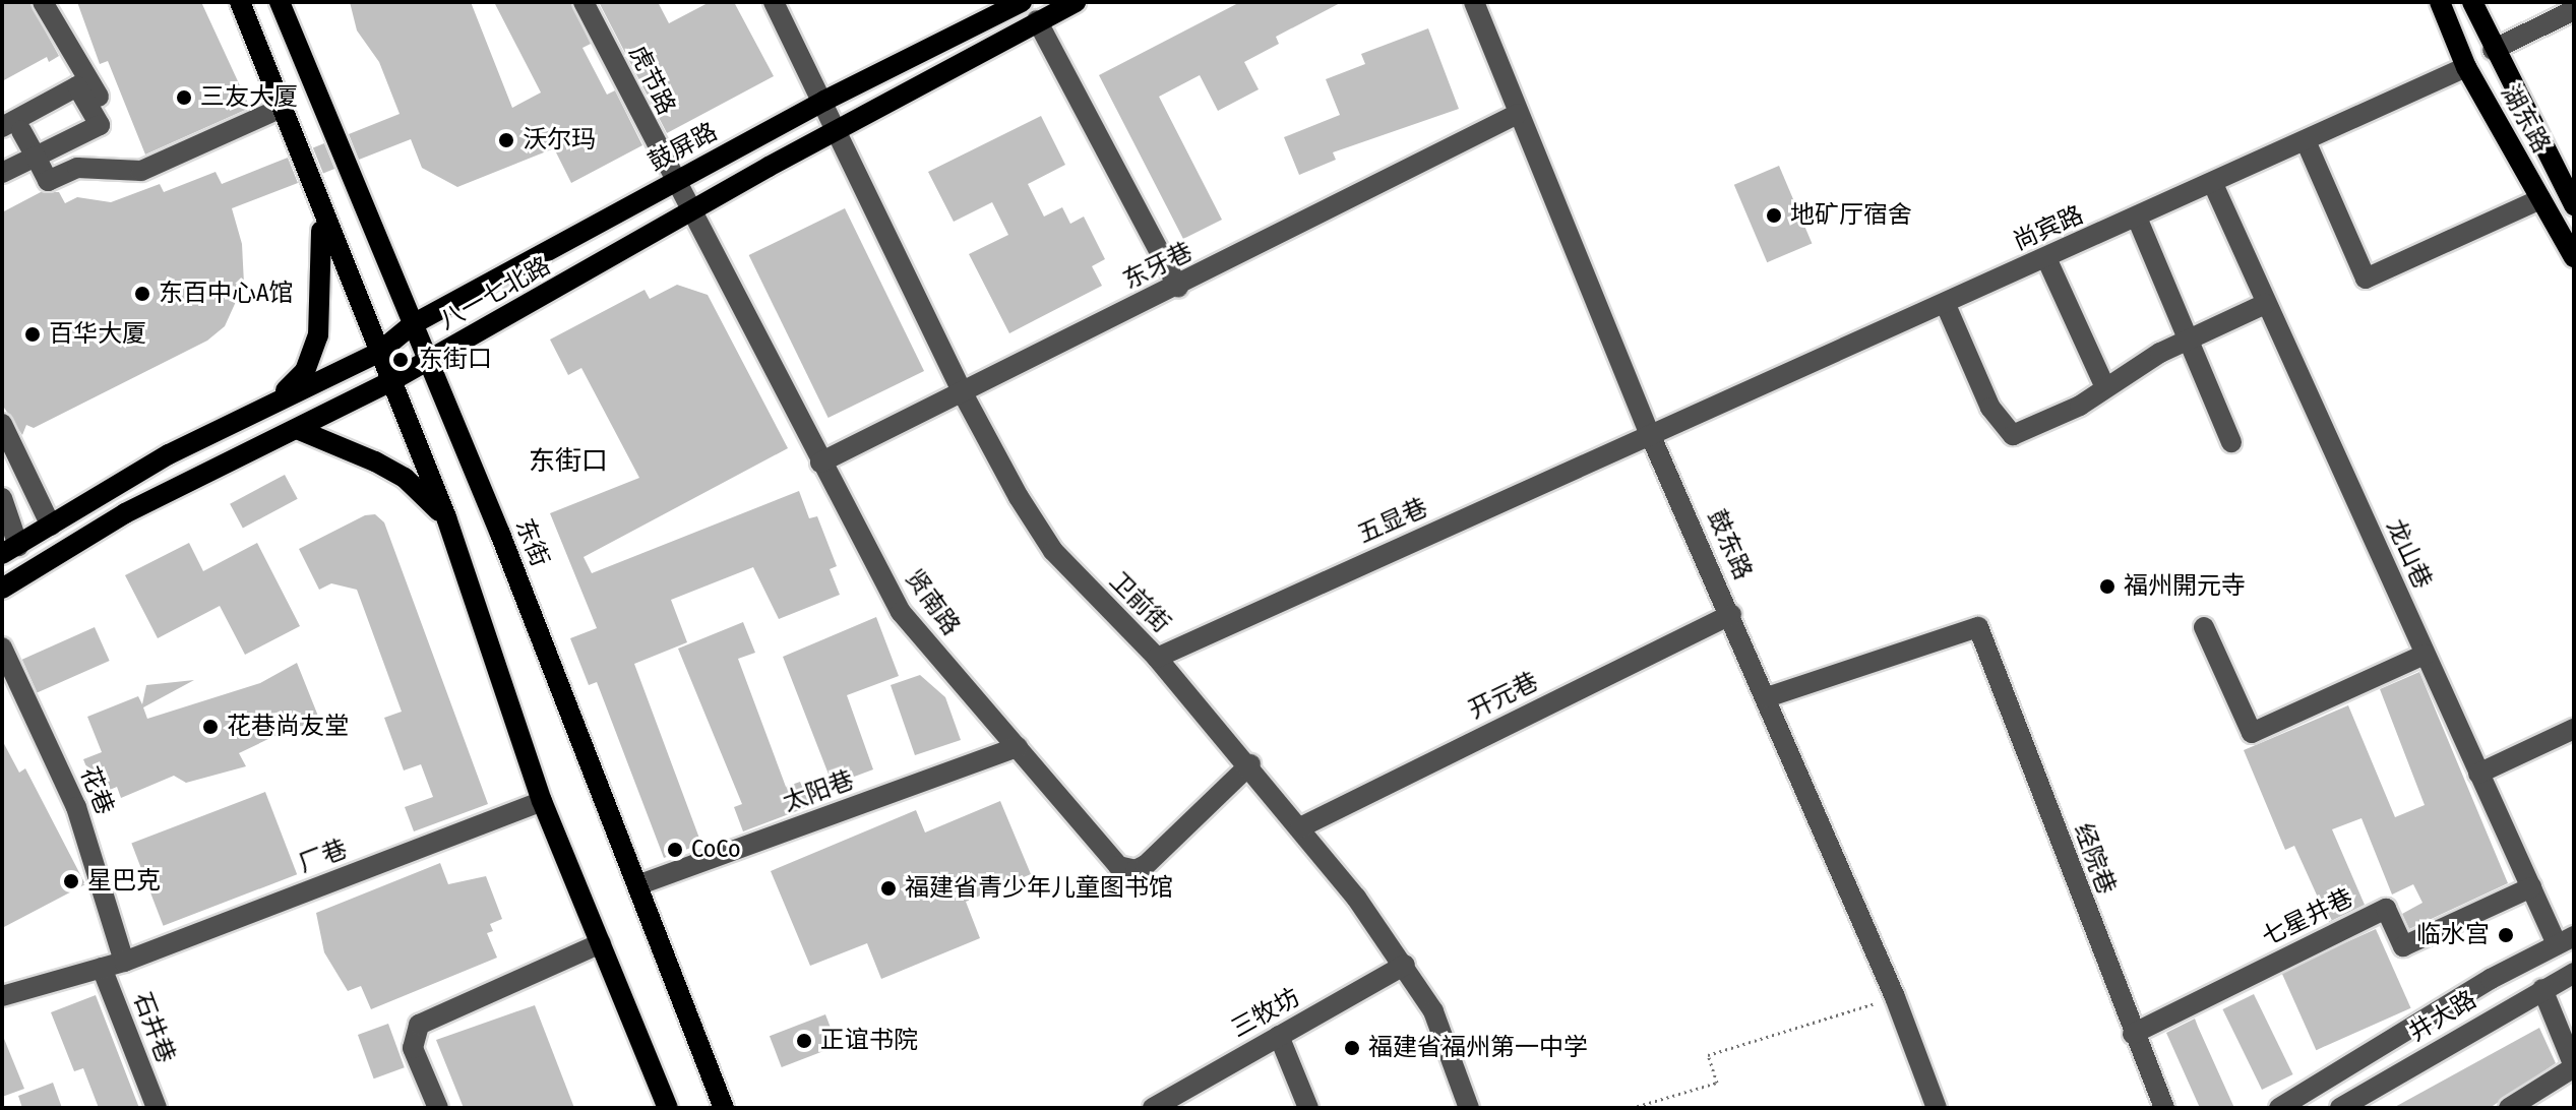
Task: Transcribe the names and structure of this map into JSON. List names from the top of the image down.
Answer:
{
  "streets": {
    "main road": [
      "湖东路",
      "鼓屏路",
      "八一七北路",
      "东街"
    ],
    "street": [
      "虎节路",
      "尚宾路",
      "东牙巷",
      "五显巷",
      "鼓东路",
      "龙山巷",
      "贤南路",
      "卫前街",
      "开元巷",
      "花巷",
      "太阳巷",
      "厂巷",
      "经院巷",
      "七星井巷",
      "三牧坊",
      "井大路",
      "石井巷"
    ]
  },
  "crossings": [
    ["虎节路", "鼓屏路"],
    ["虎节路", "贤南路"],
    ["湖东路", "尚宾路"],
    ["鼓屏路", "东街"],
    ["鼓屏路", "贤南路"],
    ["鼓屏路", "卫前街"],
    ["尚宾路", "五显巷"],
    ["尚宾路", "鼓东路"],
    ["尚宾路", "龙山巷"],
    ["东牙巷", "鼓东路"],
    ["东牙巷", "贤南路"],
    ["东牙巷", "卫前街"],
    ["八一七北路", "东街"],
    ["八一七北路", "贤南路"],
    ["八一七北路", "卫前街"],
    ["五显巷", "鼓东路"],
    ["五显巷", "卫前街"],
    ["东街", "太阳巷"],
    ["鼓东路", "开元巷"],
    ["鼓东路", "经院巷"],
    ["龙山巷", "七星井巷"],
    ["贤南路", "卫前街"],
    ["贤南路", "太阳巷"],
    ["卫前街", "开元巷"],
    ["卫前街", "三牧坊"],
    ["花巷", "厂巷"],
    ["厂巷", "石井巷"],
    ["经院巷", "七星井巷"]
  ],
  "districts": ["东街口"],
  "places": [
    "三友大厦",
    "沃尔玛",
    "地矿厅宿舍",
    "东百中心A馆",
    "百华大厦",
    "东街口",
    "福州開元寺",
    "花巷尚友堂",
    "CoCo",
    "星巴克",
    "福建省青少年儿童图书馆",
    "临水宫",
    "正谊书院",
    "福建省福州第一中学"
  ]
}
